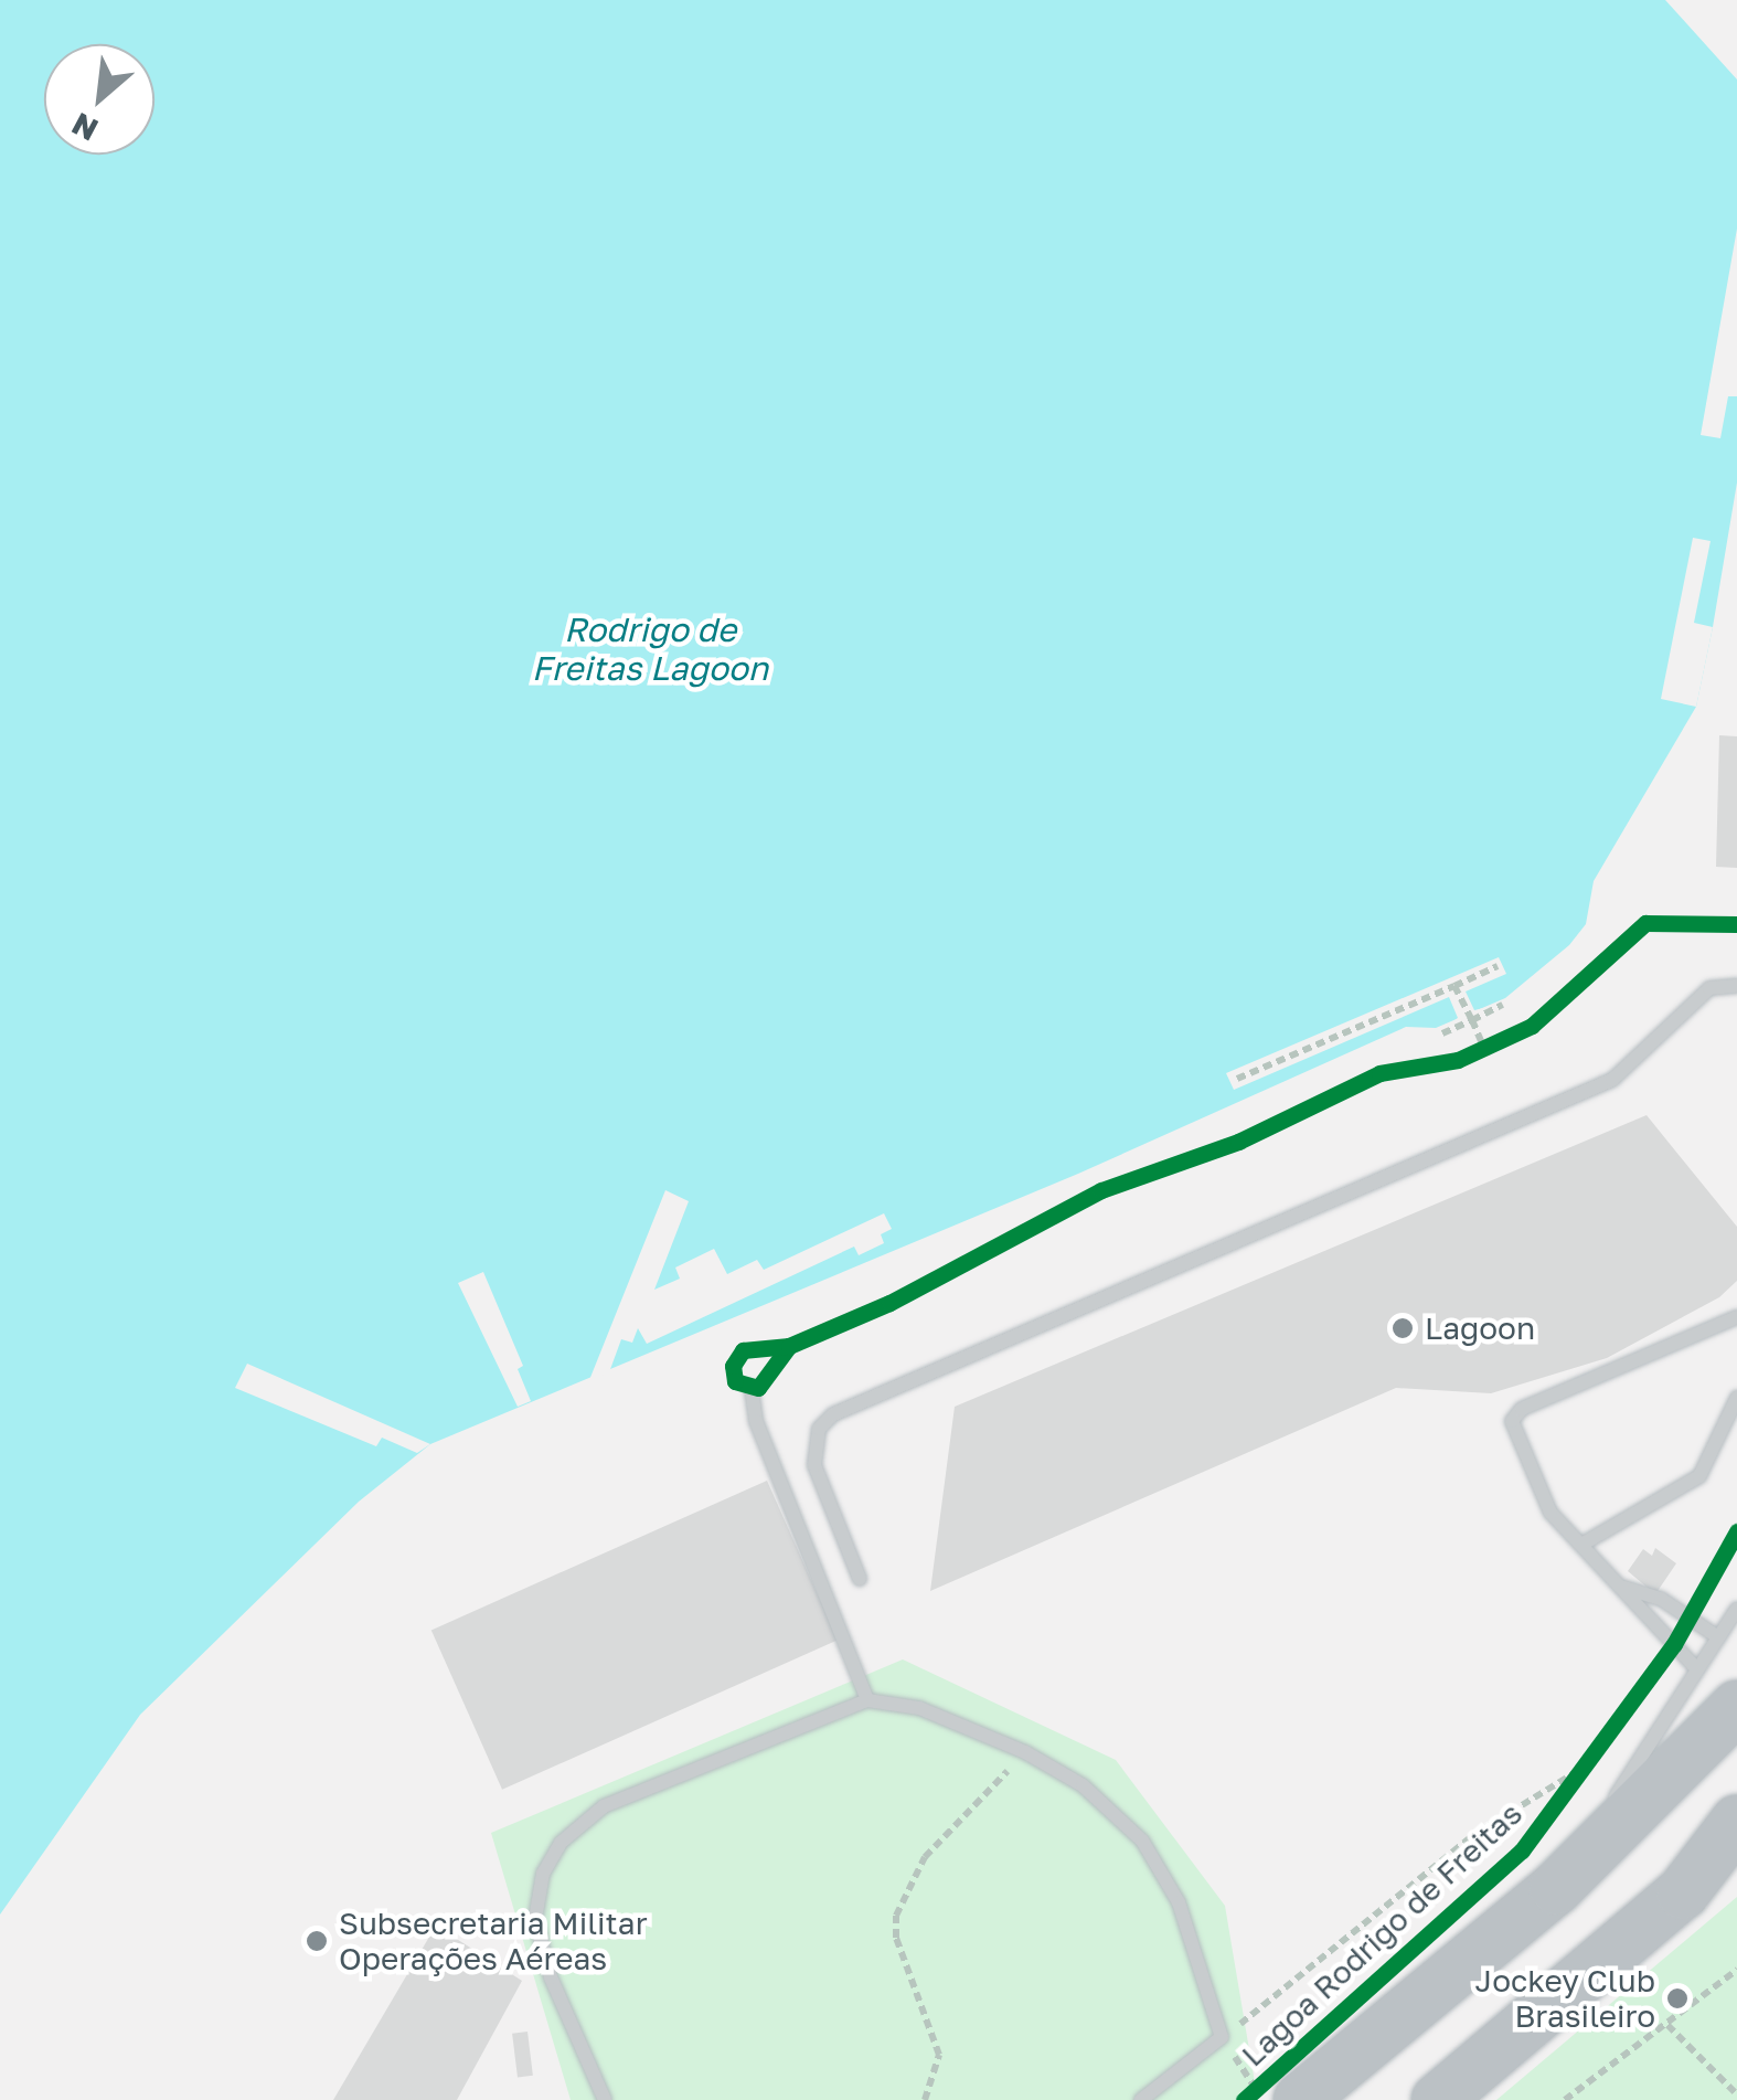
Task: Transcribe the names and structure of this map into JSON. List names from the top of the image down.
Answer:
{
  "streets": {
    "cycle path": ["Lagoa Rodrigo de Freitas"]
  },
  "water": ["Rodrigo de Freitas Lagoon"],
  "places": ["Lagoon", "Subsecretaria Militar Operações Aéreas", "Jockey Club Brasileiro"],
  "north": "bottom left"
}
